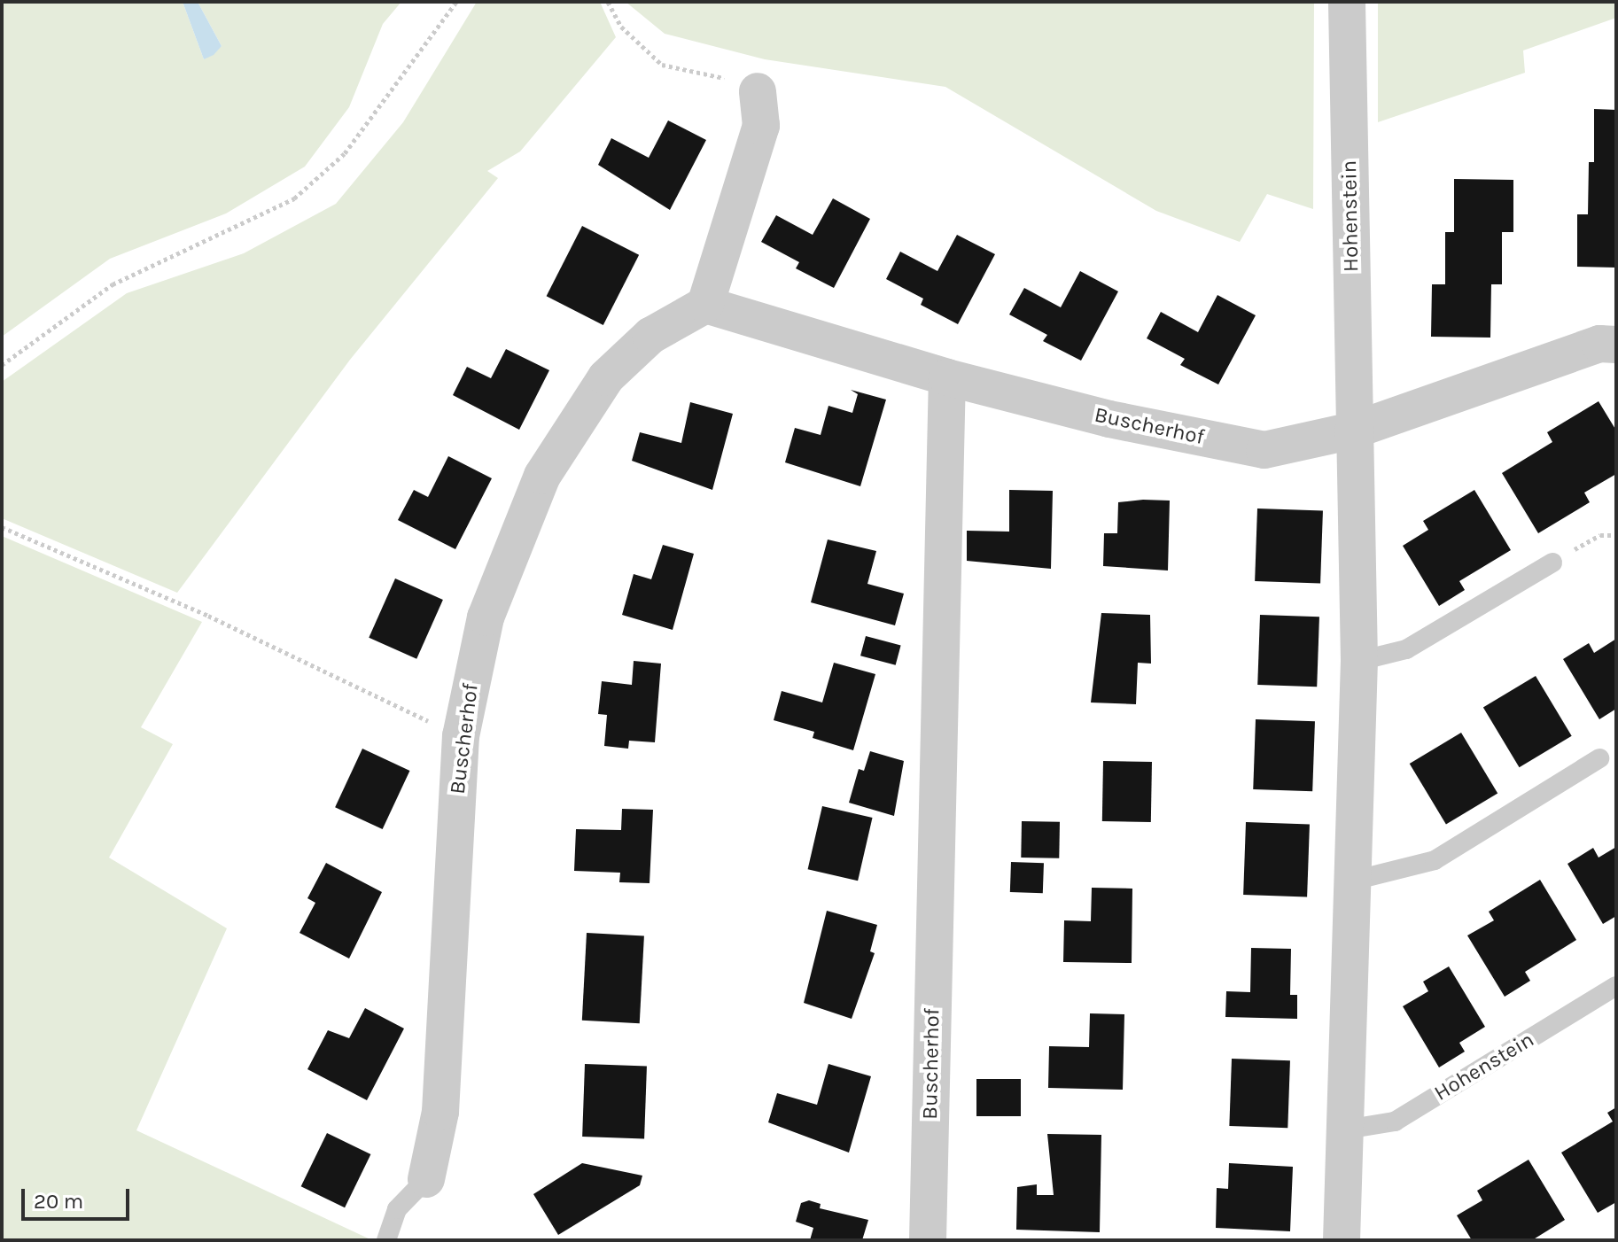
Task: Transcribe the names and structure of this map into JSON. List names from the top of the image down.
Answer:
{
  "streets": {
    "street": ["Hohenstein", "Buscherhof"]
  },
  "crossings": [
    ["Hohenstein", "Buscherhof"]
  ],
  "scale_bar": "20 m"
}
